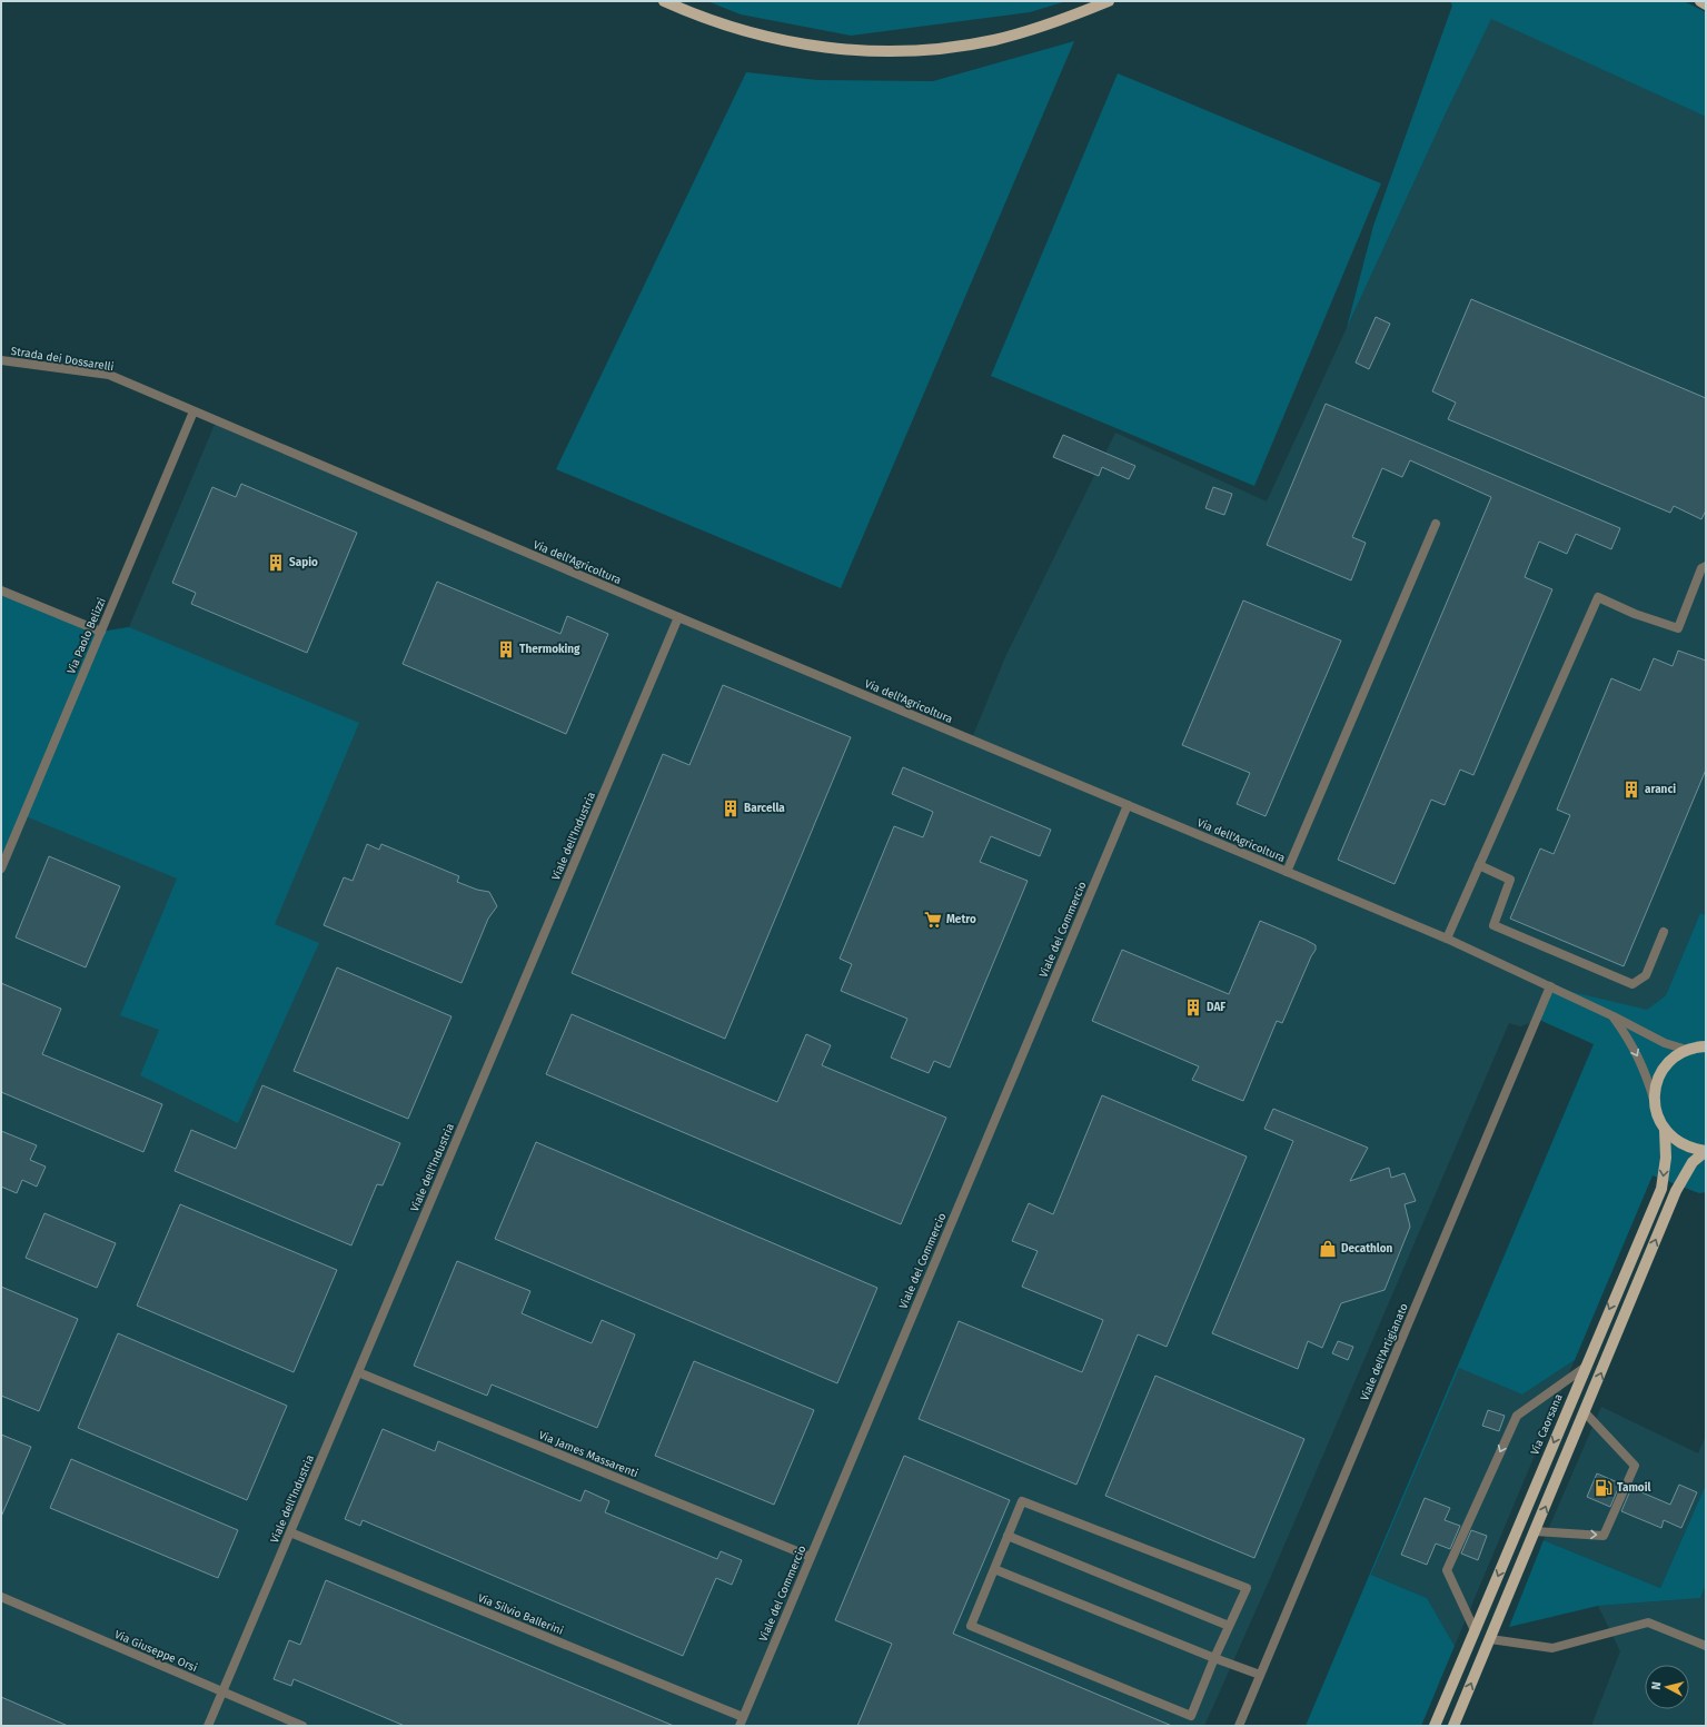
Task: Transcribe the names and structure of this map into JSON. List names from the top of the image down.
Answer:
{
  "streets": {
    "main road": ["Via Caorsana"],
    "street": [
      "Strada dei Dossarelli",
      "Via dell'Agricoltura",
      "Via Paolo Belizzi",
      "Viale dell'Industria",
      "Viale del Commercio",
      "Viale dell'Artigianato",
      "Via James Massarenti",
      "Via Silvio Ballerini",
      "Via Giuseppe Orsi"
    ]
  },
  "crossings": [
    ["Strada dei Dossarelli", "Via dell'Agricoltura"],
    ["Strada dei Dossarelli", "Via Paolo Belizzi"],
    ["Via dell'Agricoltura", "Via Paolo Belizzi"],
    ["Via dell'Agricoltura", "Viale dell'Industria"],
    ["Via dell'Agricoltura", "Viale del Commercio"],
    ["Via dell'Agricoltura", "Viale dell'Artigianato"],
    ["Viale dell'Industria", "Via James Massarenti"],
    ["Viale dell'Industria", "Via Silvio Ballerini"],
    ["Viale dell'Industria", "Via Giuseppe Orsi"],
    ["Viale del Commercio", "Via James Massarenti"],
    ["Viale del Commercio", "Via Silvio Ballerini"]
  ],
  "places": {
    "building": [
      "Sapio",
      "Thermoking",
      "aranci",
      "Barcella",
      "DAF"
    ],
    "supermarket": ["Metro"],
    "shop": ["Decathlon"],
    "fuel station": ["Tamoil"]
  },
  "north": "left"
}
